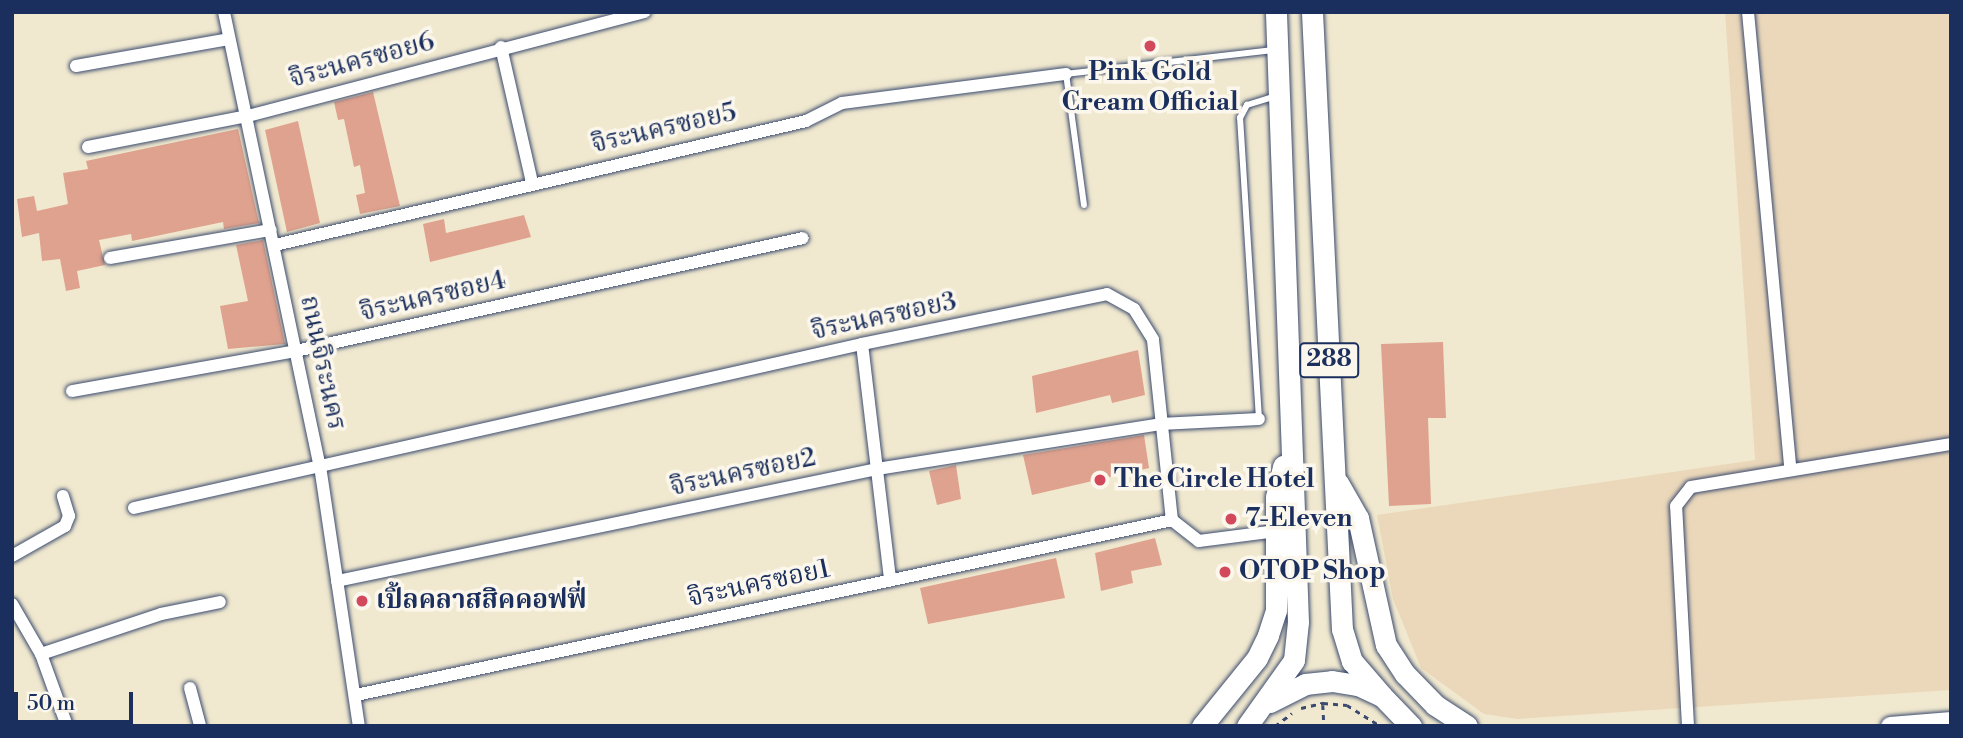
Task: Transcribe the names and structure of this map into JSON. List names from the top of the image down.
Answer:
{
  "streets": {
    "main road": ["288"],
    "street": [
      "จิระนครซอย6",
      "จิระนครซอย5",
      "จิระนครซอย4",
      "จิระนครซอย3",
      "ถนนจิระนคร",
      "จิระนครซอย2",
      "จิระนครซอย1"
    ]
  },
  "crossings": [
    ["จิระนครซอย6", "ถนนจิระนคร"],
    ["จิระนครซอย5", "ถนนจิระนคร"],
    ["จิระนครซอย4", "ถนนจิระนคร"],
    ["จิระนครซอย3", "ถนนจิระนคร"],
    ["จิระนครซอย3", "จิระนครซอย2"],
    ["จิระนครซอย3", "จิระนครซอย1"],
    ["ถนนจิระนคร", "จิระนครซอย2"],
    ["ถนนจิระนคร", "จิระนครซอย1"]
  ],
  "places": [
    "Pink Gold Cream Official",
    "The Circle Hotel",
    "7-Eleven",
    "OTOP Shop",
    "เปิ้ลคลาสสิคคอฟฟี่"
  ],
  "scale_bar": "50 m"
}
